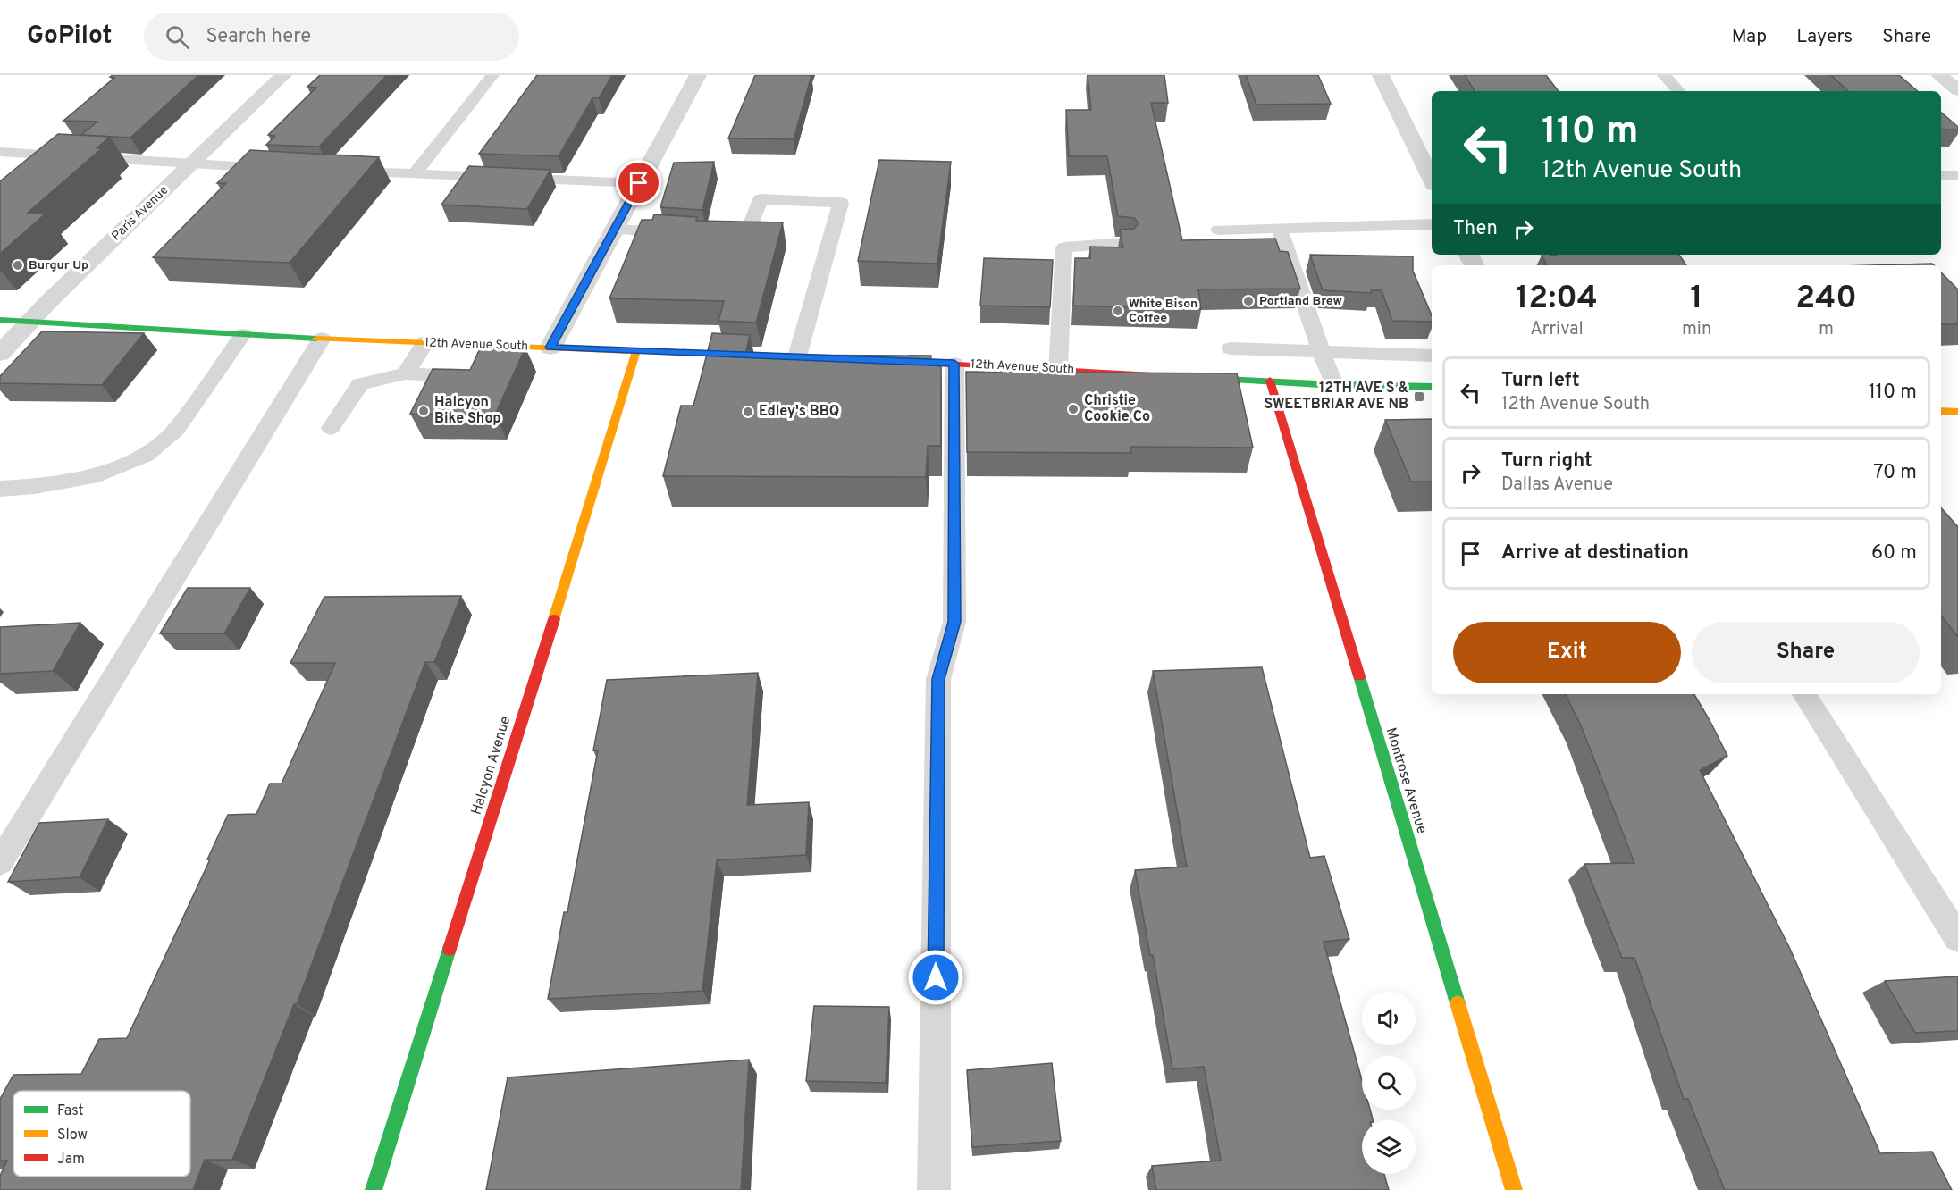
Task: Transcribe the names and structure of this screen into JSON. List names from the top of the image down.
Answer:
{
  "streets": {
    "street": [
      "Paris Avenue",
      "12th Avenue South",
      "Halcyon Avenue",
      "Montrose Avenue"
    ]
  },
  "crossings": [
    ["Paris Avenue", "12th Avenue South"],
    ["12th Avenue South", "Halcyon Avenue"],
    ["12th Avenue South", "Montrose Avenue"]
  ],
  "places": {
    "other": [
      "Burgur Up",
      "Portland Brew",
      "White Bison Coffee",
      "Christie Cookie Co",
      "Halcyon Bike Shop",
      "Edley's BBQ"
    ],
    "transit": ["12TH AVE S & SWEETBRIAR AVE NB"]
  },
  "legend": ["Fast", "Slow", "Jam"],
  "page": {
    "header": "GoPilot",
    "search": "Search here",
    "nav": ["Map", "Layers", "Share"],
    "turn": ["110 m", "12th Avenue South"],
    "then": "Then",
    "eta": [
      "12:04",
      "Arrival",
      "1",
      "min",
      "240",
      "m"
    ],
    "list": [
      {
        "name": "Turn left",
        "note": "12th Avenue South",
        "value": "110 m"
      },
      {
        "name": "Turn right",
        "note": "Dallas Avenue",
        "value": "70 m"
      },
      {
        "name": "Arrive at destination",
        "value": "60 m"
      }
    ],
    "buttons": ["Exit", "Share"]
  }
}
